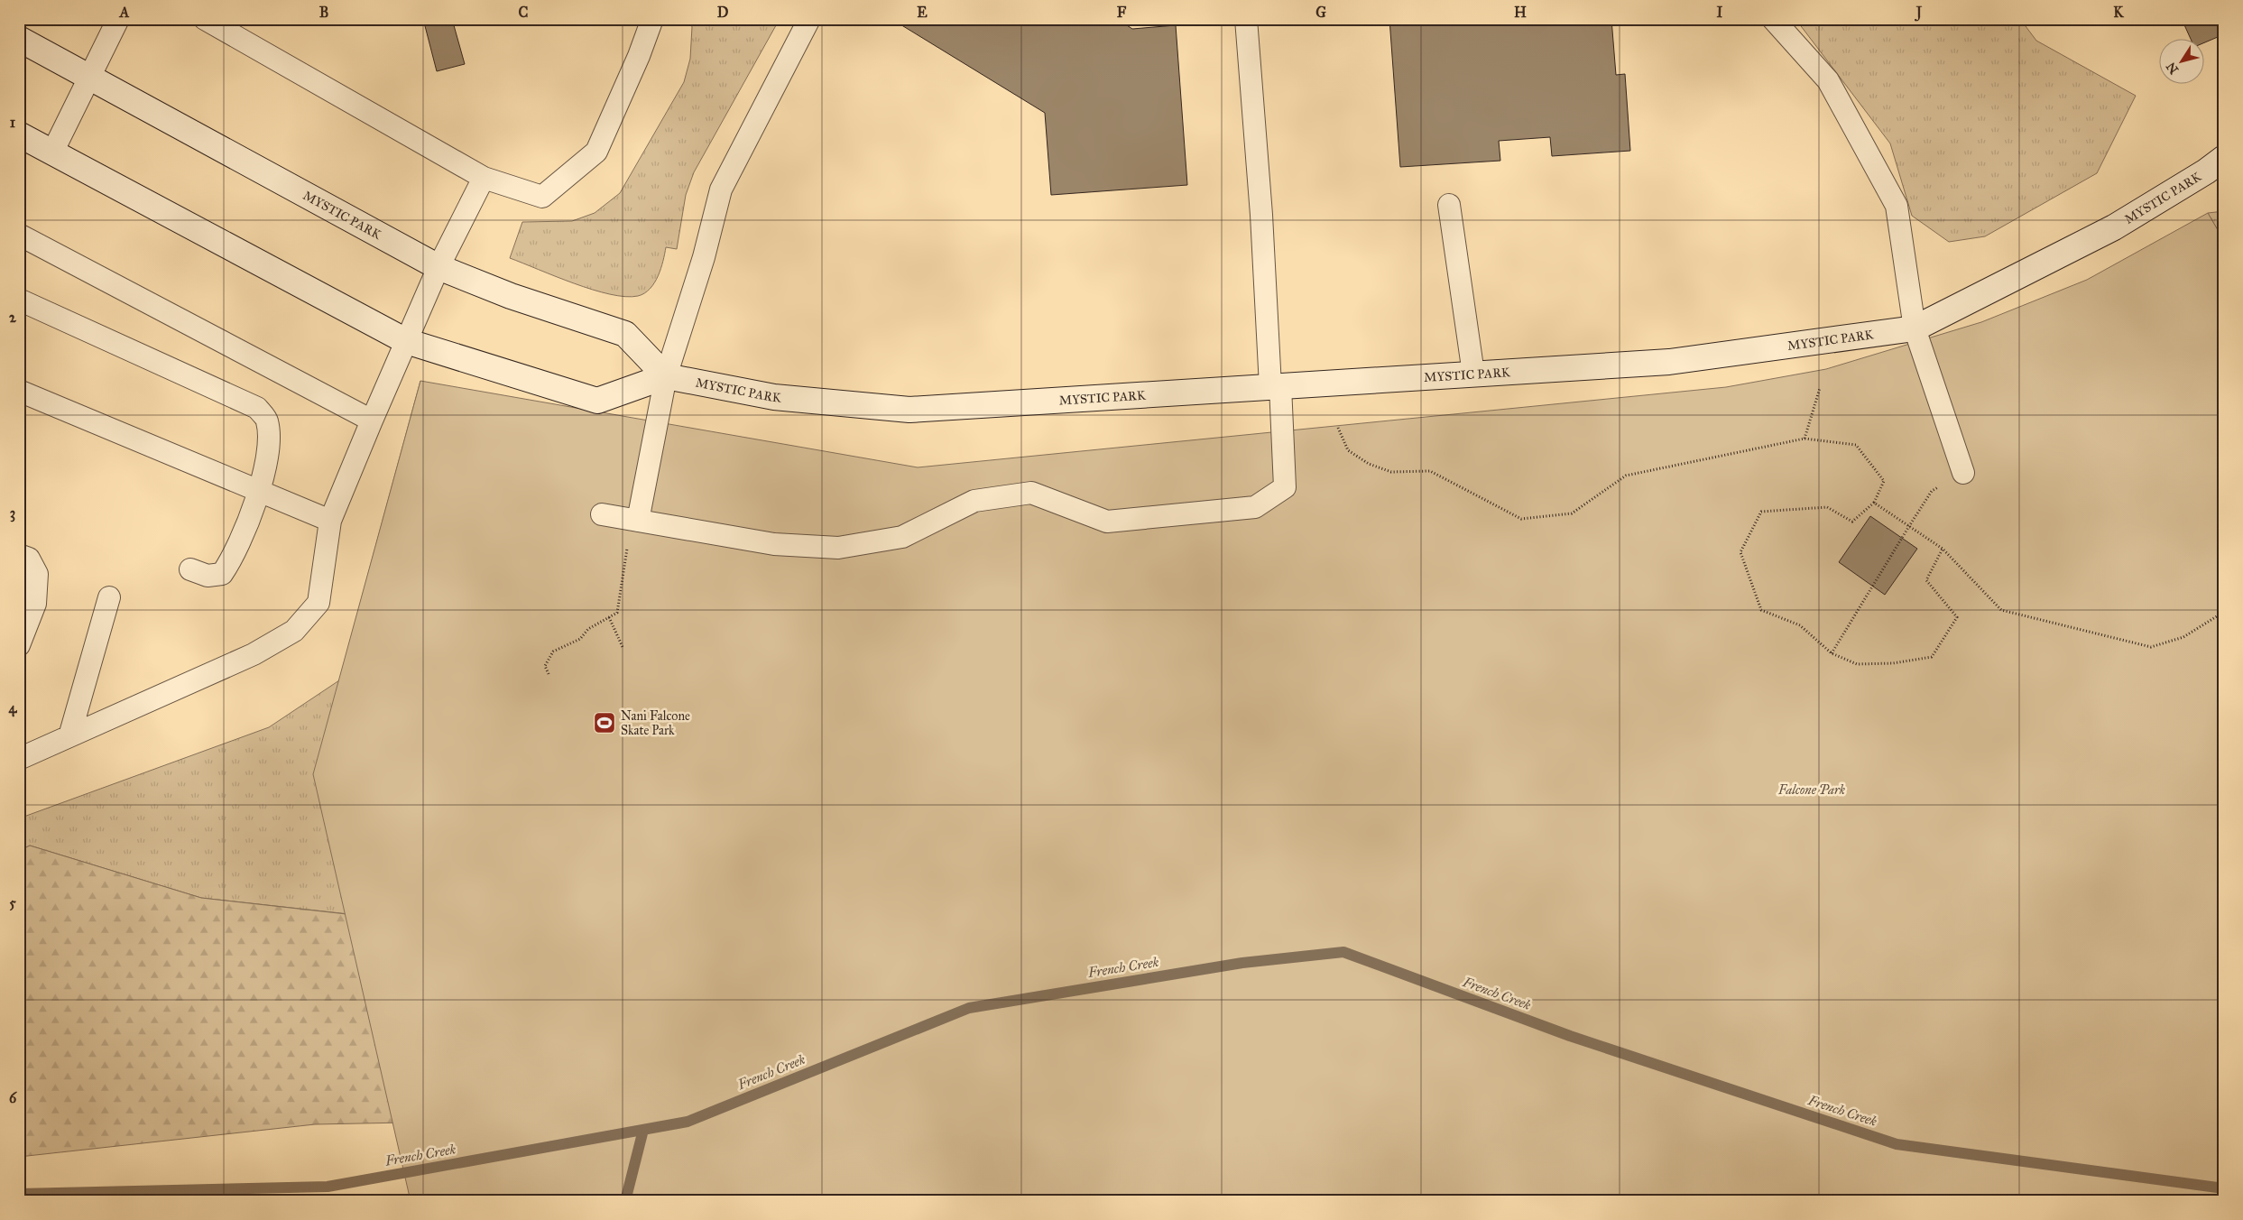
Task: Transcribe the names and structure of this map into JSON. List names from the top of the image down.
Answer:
{
  "streets": {
    "street": ["MYSTIC PARK"]
  },
  "water": ["French Creek"],
  "parks": ["Falcone Park"],
  "places": {
    "sports": ["Nani Falcone Skate Park"]
  },
  "north": "bottom left",
  "grid": {
    "columns": [
      "A",
      "B",
      "C",
      "D",
      "E",
      "F",
      "G",
      "H",
      "I",
      "J",
      "K"
    ],
    "rows": [
      "1",
      "2",
      "3",
      "4",
      "5",
      "6"
    ]
  }
}
